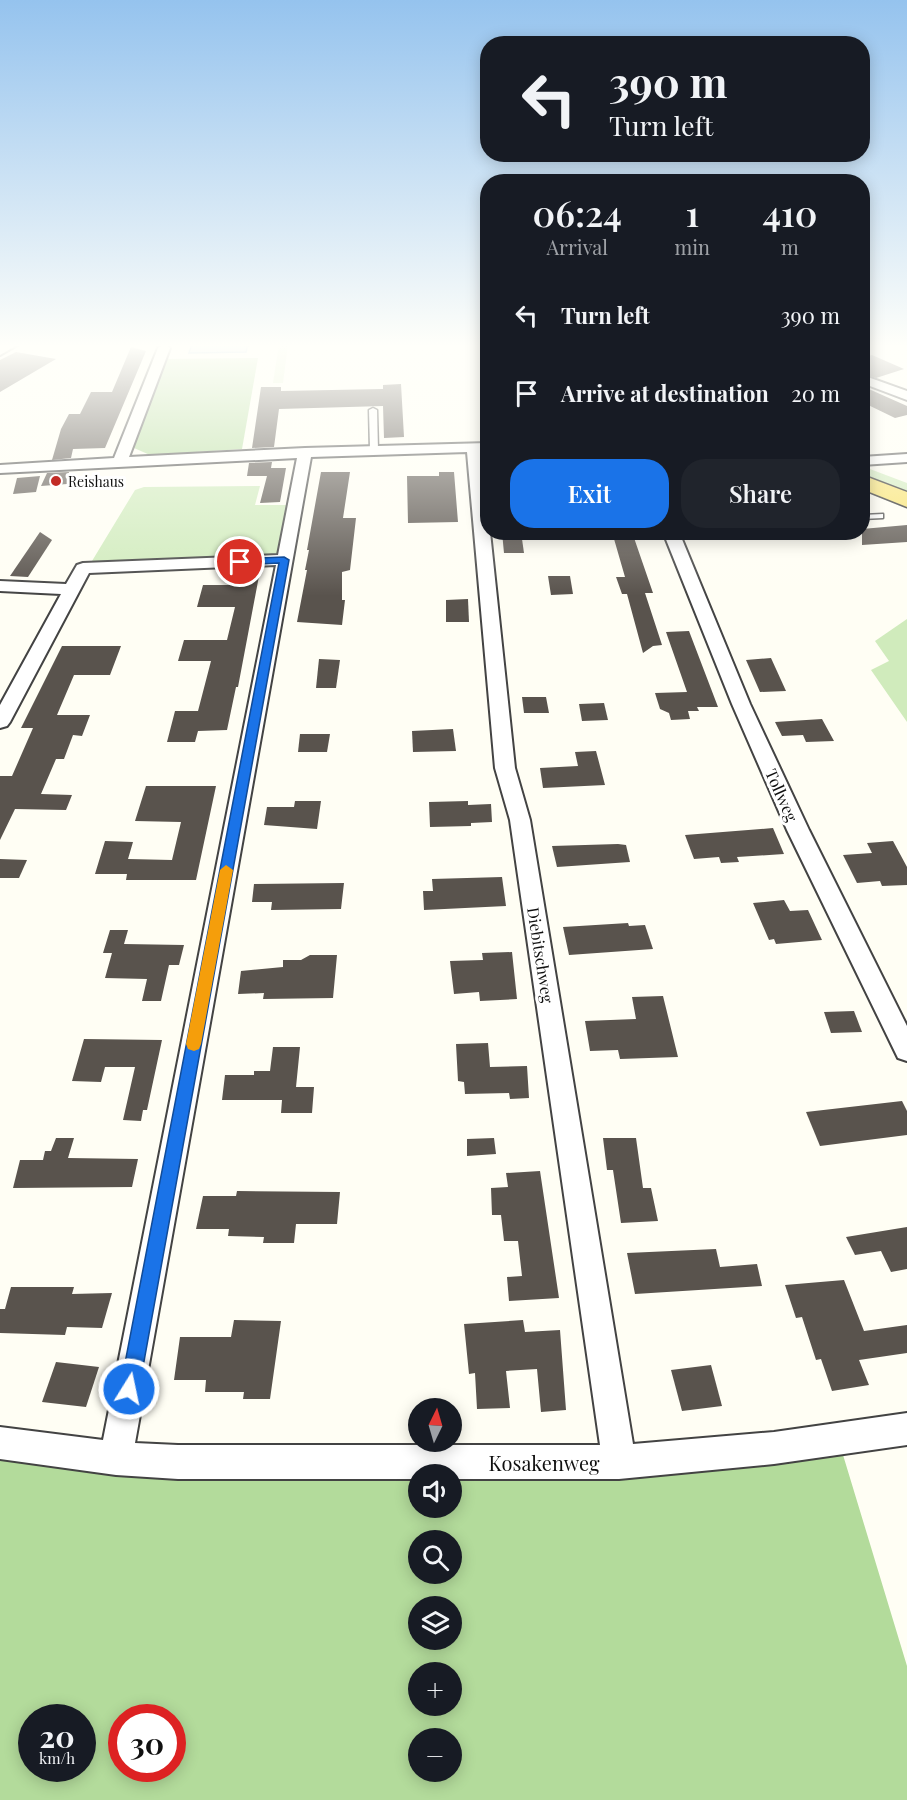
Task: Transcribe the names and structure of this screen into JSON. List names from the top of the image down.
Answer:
{
  "streets": {
    "street": ["Tollweg", "Diebitschweg", "Kosakenweg"]
  },
  "crossings": [
    ["Diebitschweg", "Kosakenweg"]
  ],
  "places": ["Reishaus"],
  "north": "top",
  "page": {
    "turn": ["390 m", "Turn left"],
    "eta": [
      "06:24",
      "Arrival",
      "1",
      "min",
      "410",
      "m"
    ],
    "list": [
      {
        "name": "Turn left",
        "value": "390 m"
      },
      {
        "name": "Arrive at destination",
        "value": "20 m"
      }
    ],
    "buttons": ["Exit", "Share"],
    "map_buttons": ["+", "−"],
    "speed": "20 km/h",
    "limit": "30"
  }
}
